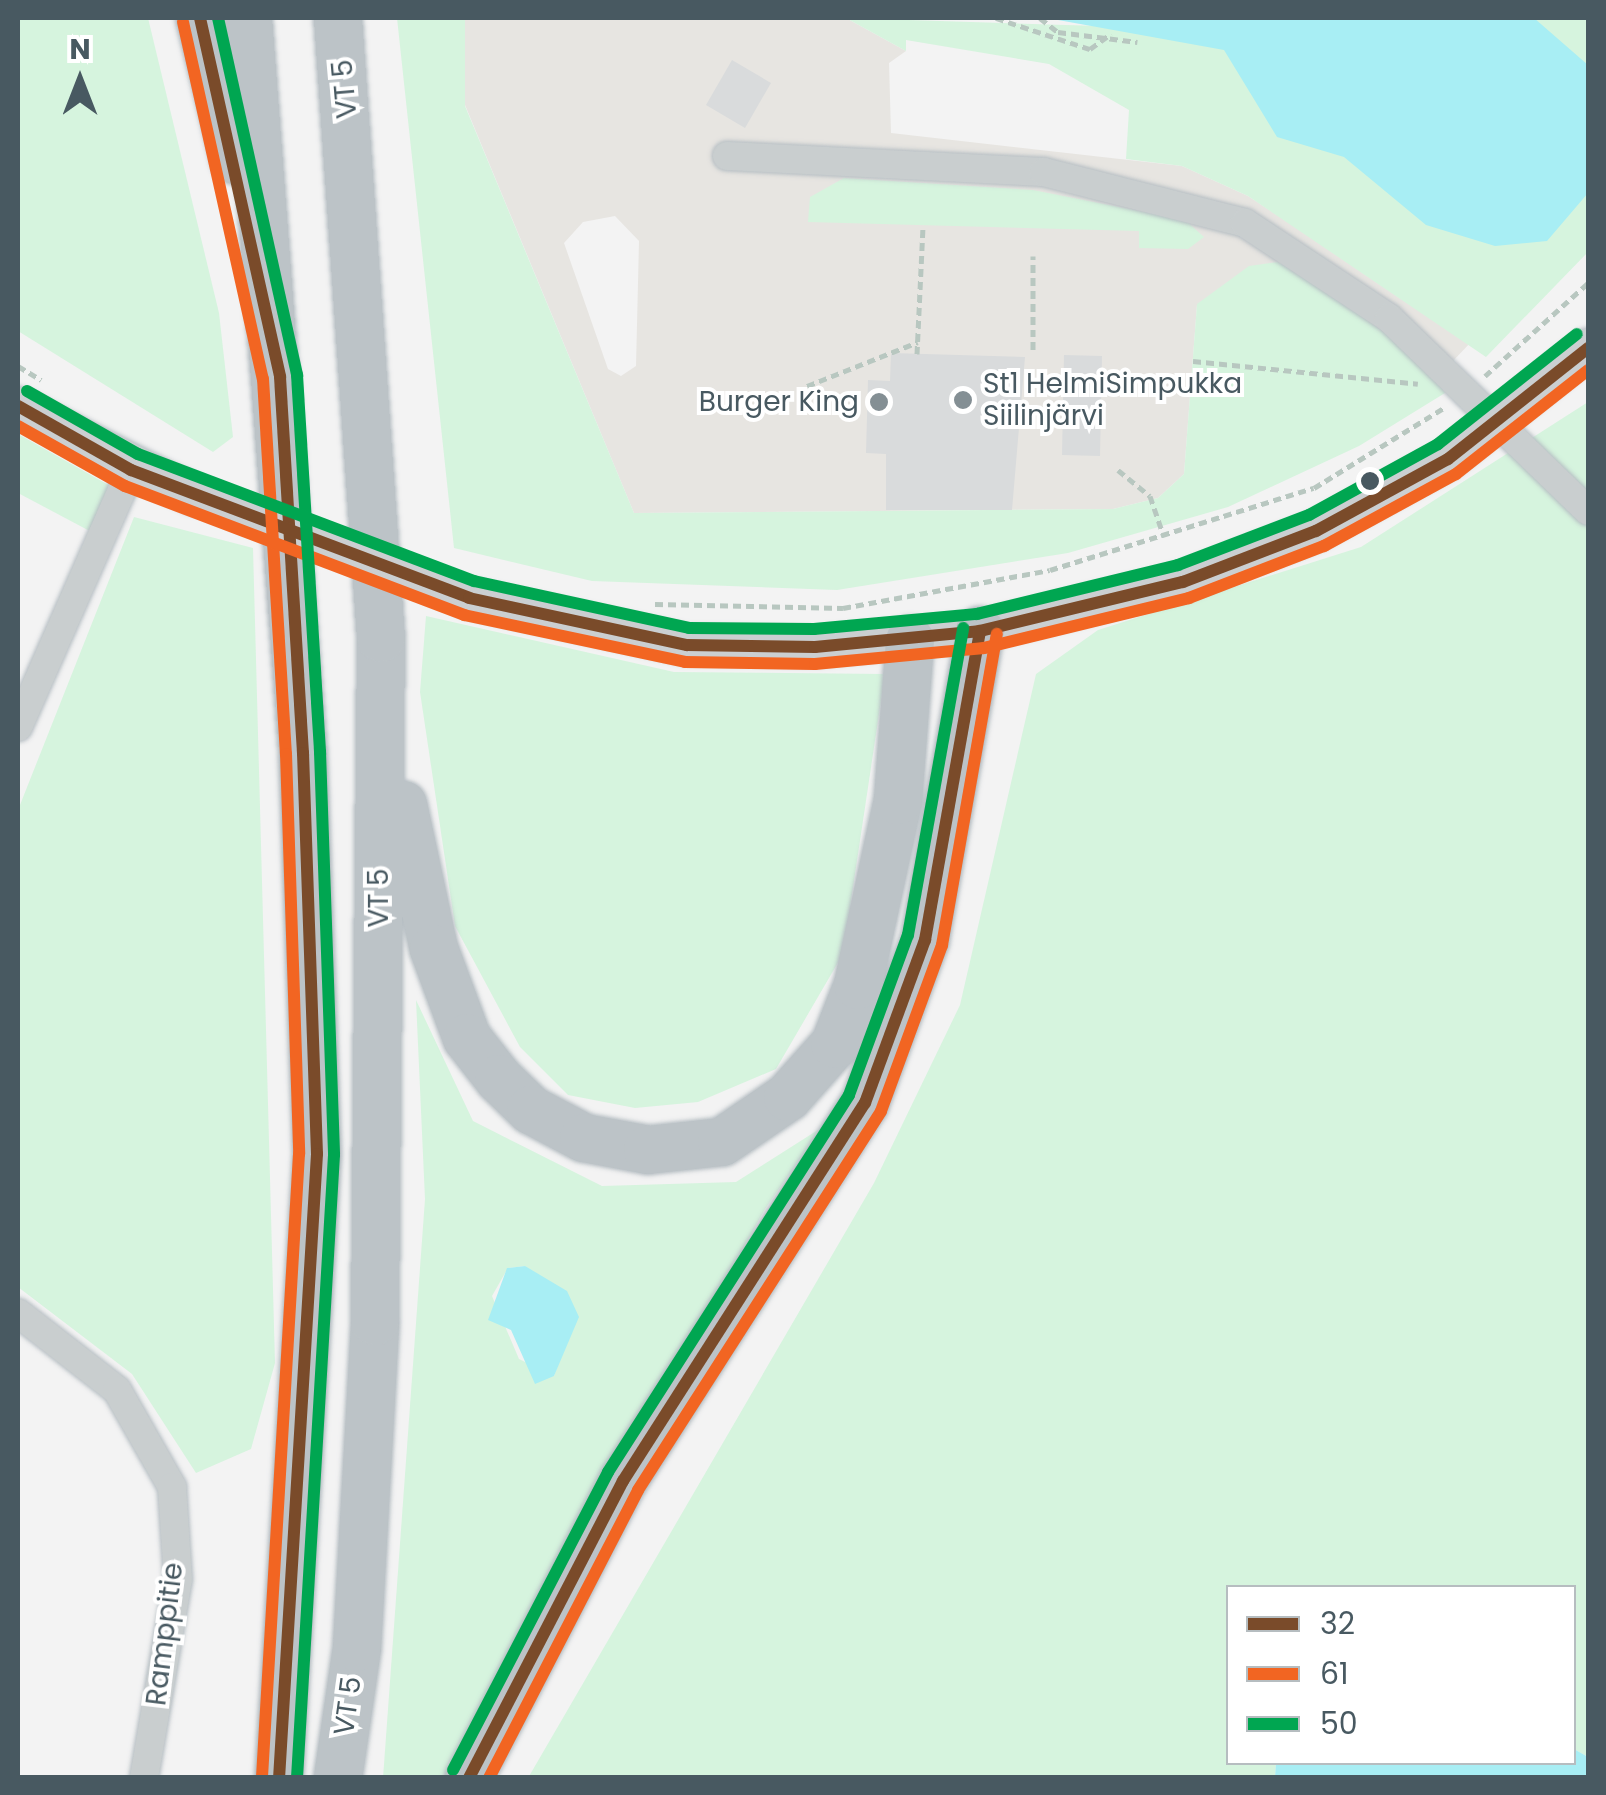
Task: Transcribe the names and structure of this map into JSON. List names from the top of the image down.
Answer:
{
  "streets": {
    "highway": ["VT 5"],
    "street": ["Ramppitie"]
  },
  "places": ["St1 HelmiSimpukka Siilinjärvi", "Burger King"],
  "lines": ["transit line 32", "transit line 50", "transit line 61"],
  "legend": ["32", "61", "50"],
  "north": "top"
}
